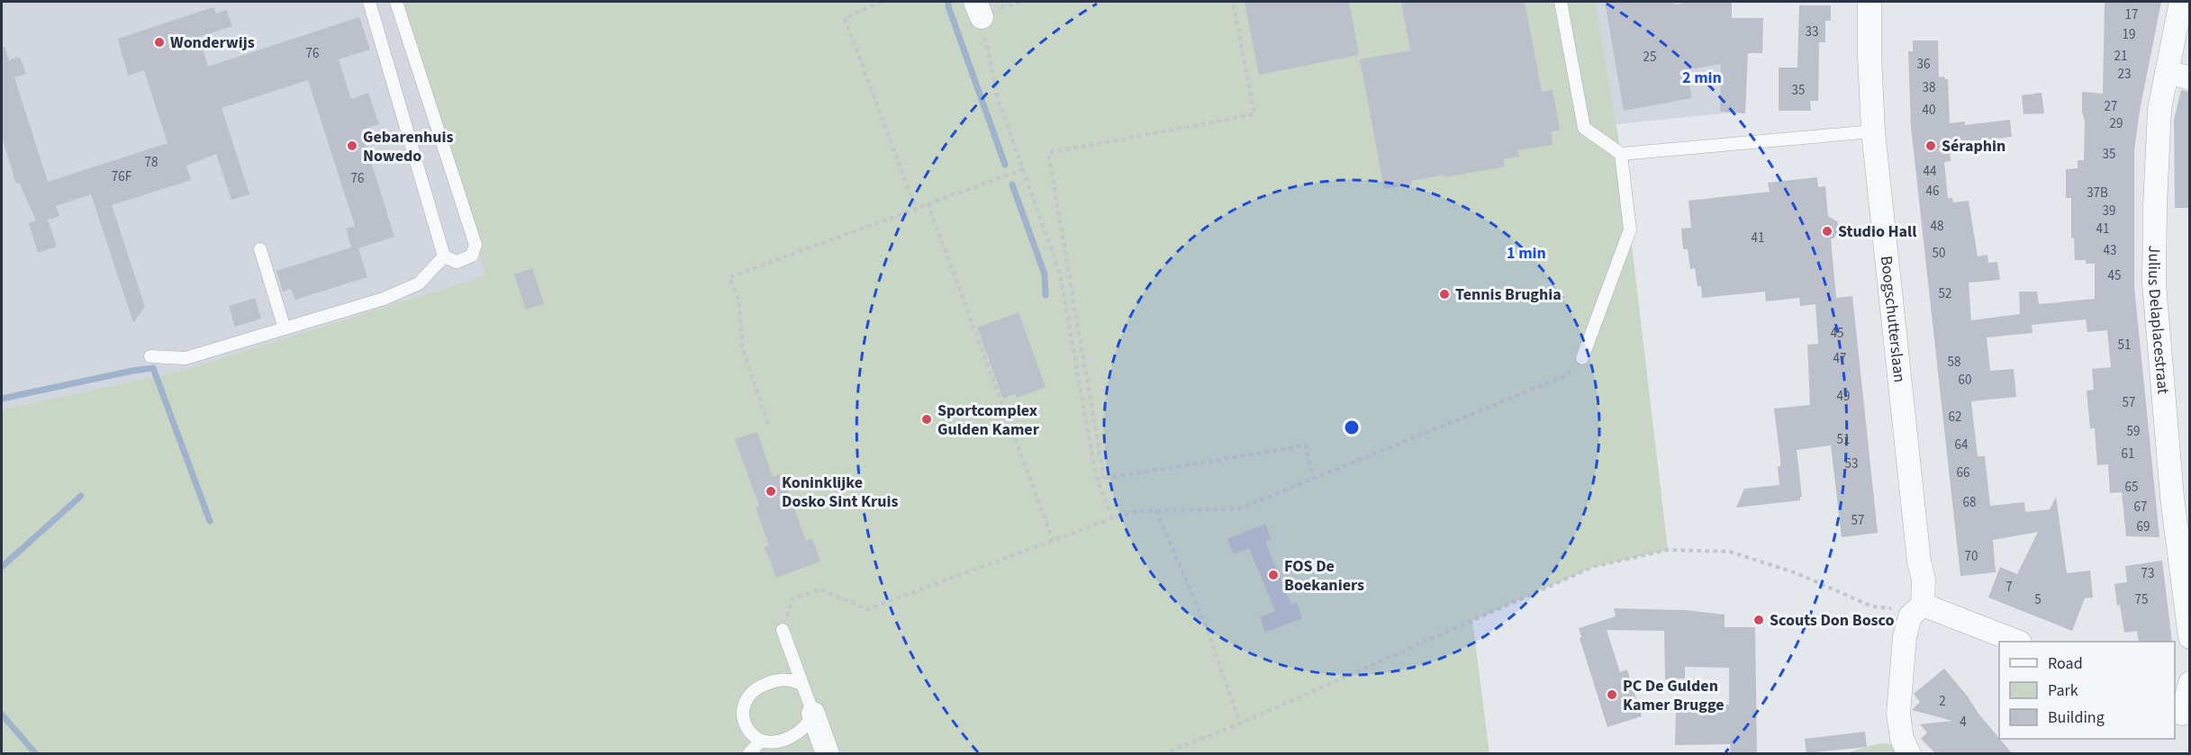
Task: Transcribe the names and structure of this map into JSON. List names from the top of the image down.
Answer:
{
  "streets": {
    "street": ["Julius Delaplacestraat", "Boogschutterslaan"]
  },
  "places": [
    "Wonderwijs",
    "Gebarenhuis Nowedo",
    "Séraphin",
    "Studio Hall",
    "Tennis Brughia",
    "Sportcomplex Gulden Kamer",
    "Koninklijke Dosko Sint Kruis",
    "FOS De Boekaniers",
    "Scouts Don Bosco",
    "PC De Gulden Kamer Brugge"
  ],
  "house_numbers": [
    "17",
    "33",
    "19",
    "76",
    "21",
    "25",
    "36",
    "23",
    "38",
    "35",
    "27",
    "40",
    "29",
    "35",
    "78",
    "44",
    "76F",
    "76",
    "46",
    "37B",
    "39",
    "48",
    "41",
    "41",
    "43",
    "50",
    "45",
    "52",
    "45",
    "51",
    "47",
    "58",
    "60",
    "49",
    "57",
    "62",
    "59",
    "51",
    "64",
    "61",
    "53",
    "66",
    "65",
    "68",
    "67",
    "57",
    "69",
    "70",
    "73",
    "7",
    "5",
    "75",
    "2",
    "4"
  ],
  "legend": ["Road", "Park", "Building"],
  "rings": ["2 min", "1 min"]
}
